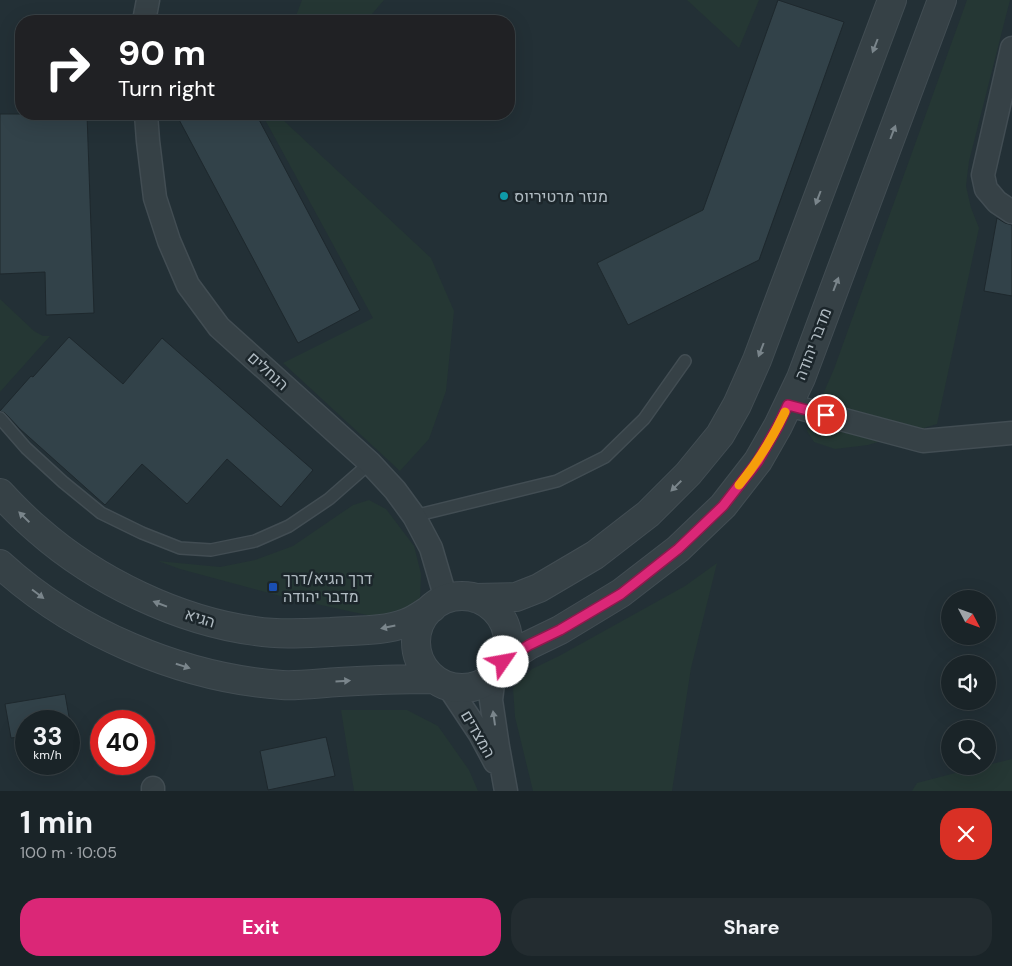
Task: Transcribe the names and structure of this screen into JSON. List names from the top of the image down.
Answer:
{
  "streets": {
    "street": [
      "מדבר יהודה",
      "הנחלים",
      "הגיא",
      "המצדים"
    ]
  },
  "crossings": [
    ["מדבר יהודה", "הנחלים"],
    ["מדבר יהודה", "הגיא"],
    ["מדבר יהודה", "המצדים"],
    ["הנחלים", "הגיא"],
    ["הנחלים", "המצדים"],
    ["הגיא", "המצדים"]
  ],
  "one_way": ["המצדים"],
  "places": {
    "other": ["מנזר מרטיריוס"],
    "transit": ["דרך הגיא/דרך מדבר יהודה"]
  },
  "north": "bottom right",
  "page": {
    "turn": ["90 m", "Turn right"],
    "speed": "33 km/h",
    "limit": "40",
    "heading": ["1 min", "100 m · 10:05"],
    "buttons": ["Exit", "Share"]
  }
}
